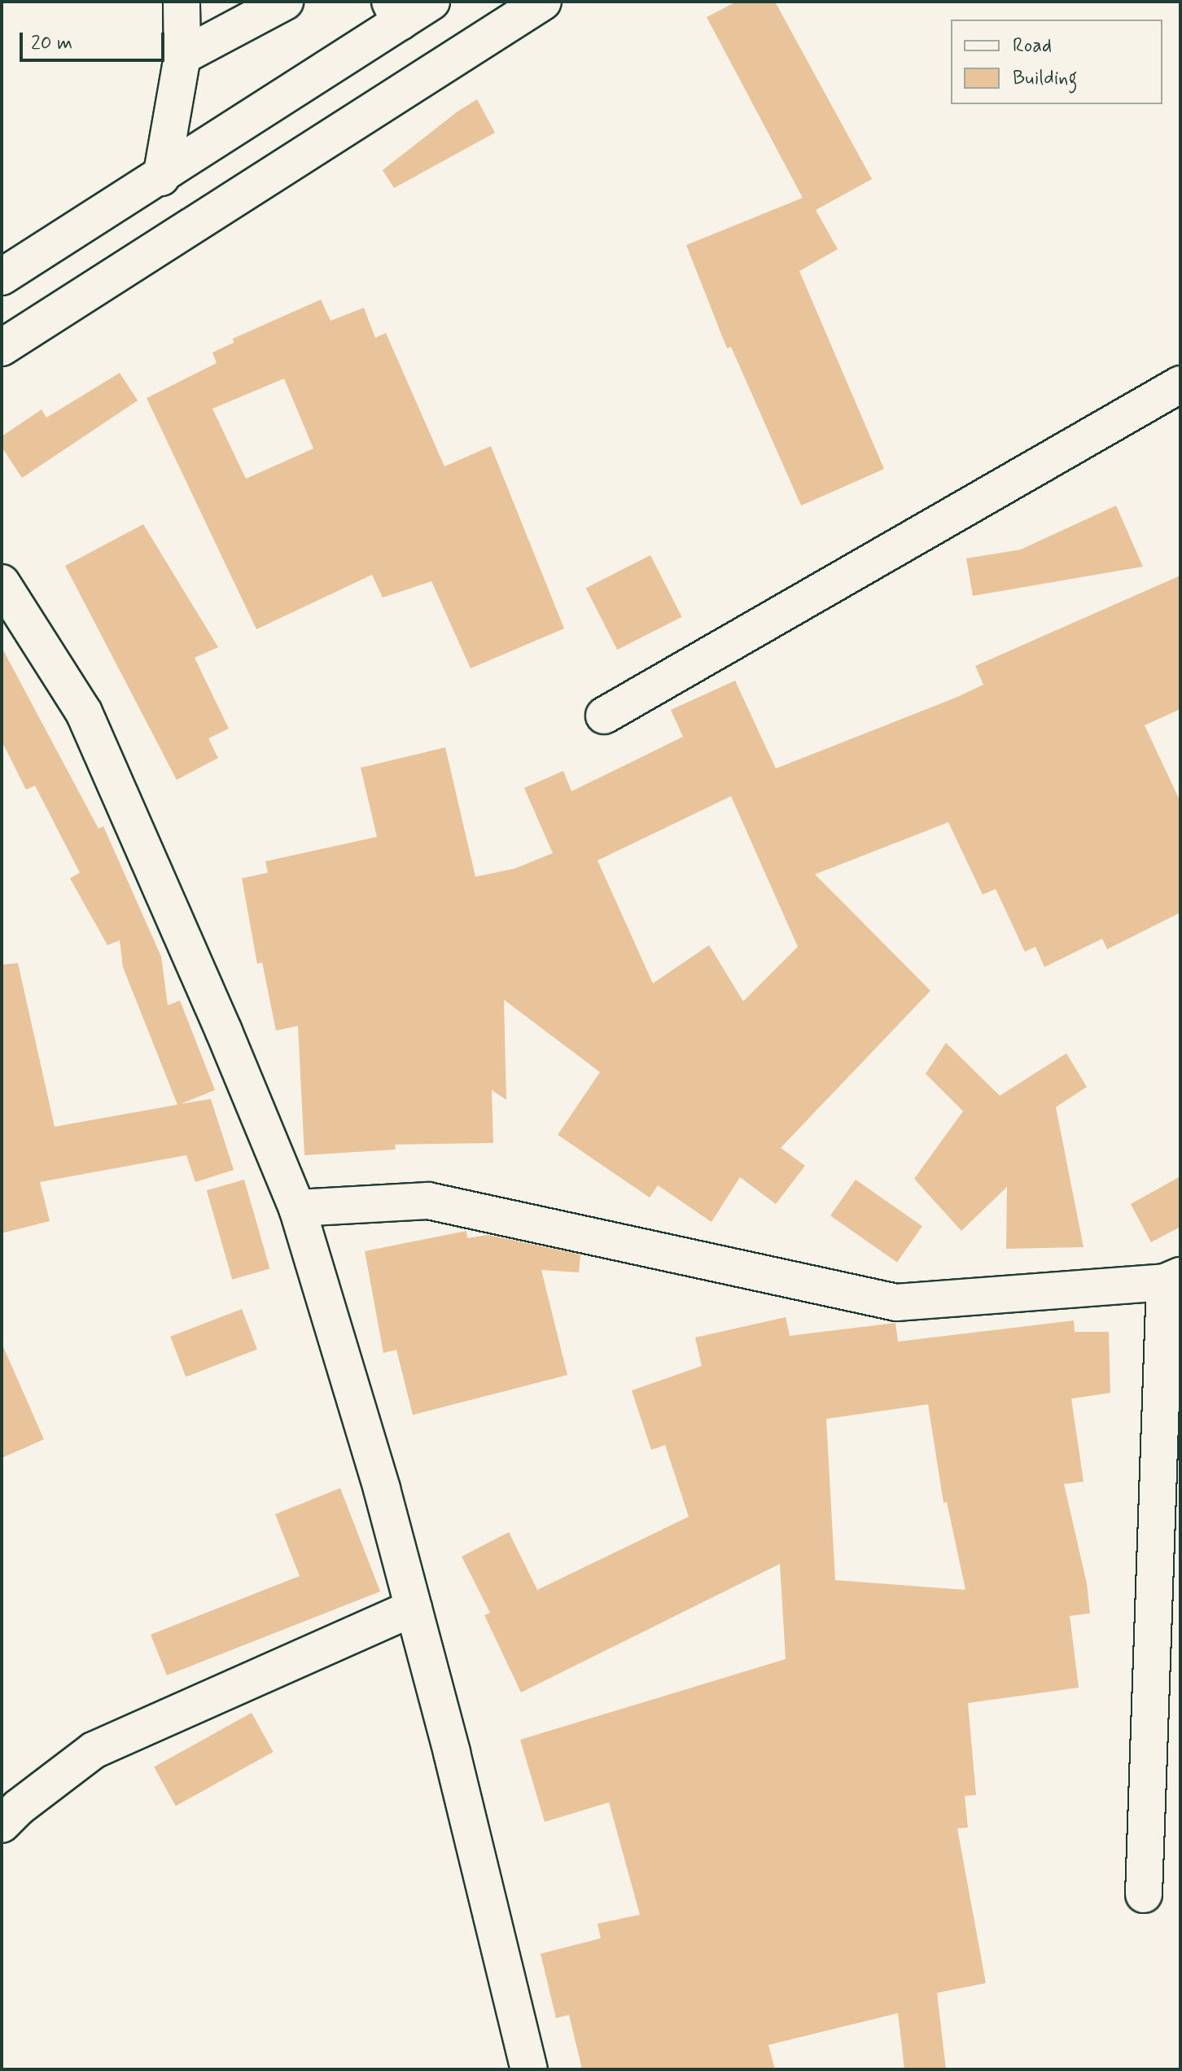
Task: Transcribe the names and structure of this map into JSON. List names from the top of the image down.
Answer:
{
  "legend": ["Road", "Building"],
  "scale_bar": "20 m"
}
